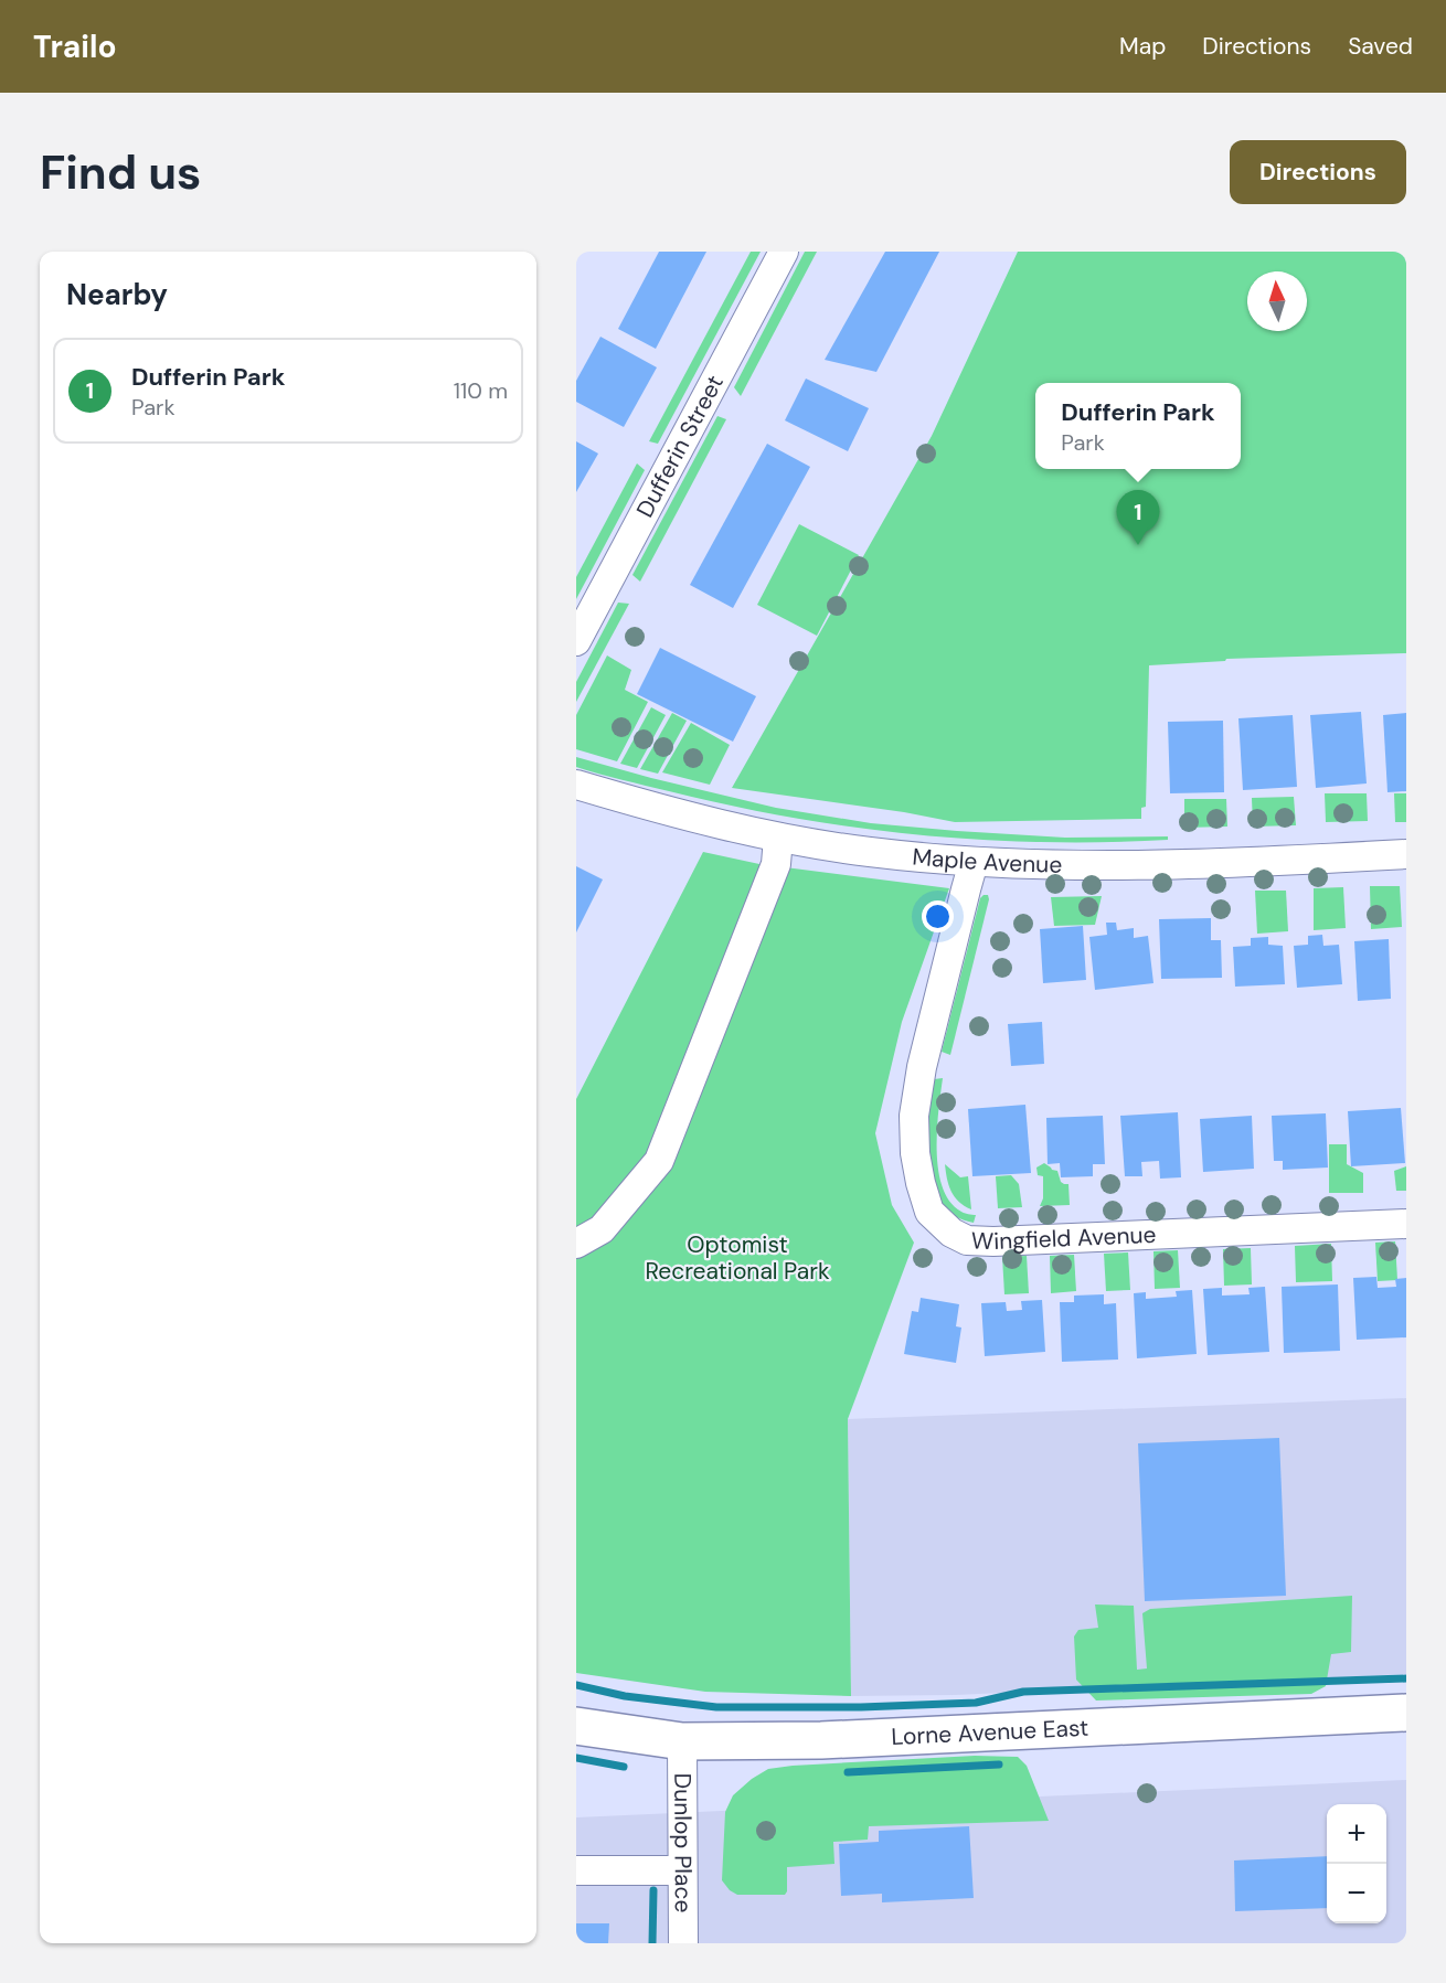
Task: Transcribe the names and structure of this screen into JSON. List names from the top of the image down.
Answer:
{
  "streets": {
    "main road": ["Lorne Avenue East"],
    "street": [
      "Dufferin Street",
      "Maple Avenue",
      "Wingfield Avenue",
      "Dunlop Place"
    ]
  },
  "crossings": [
    ["Maple Avenue", "Wingfield Avenue"],
    ["Lorne Avenue East", "Dunlop Place"]
  ],
  "parks": ["Optomist Recreational Park"],
  "north": "top",
  "page": {
    "header": "Trailo",
    "nav": ["Map", "Directions", "Saved"],
    "buttons": "Directions",
    "title": "Find us",
    "heading": "Nearby",
    "list": [
      {
        "mark": "1",
        "name": "Dufferin Park",
        "note": "Park",
        "value": "110 m"
      }
    ],
    "popup": ["Dufferin Park", "Park"],
    "pins": "1",
    "map_buttons": ["+", "−"]
  }
}
